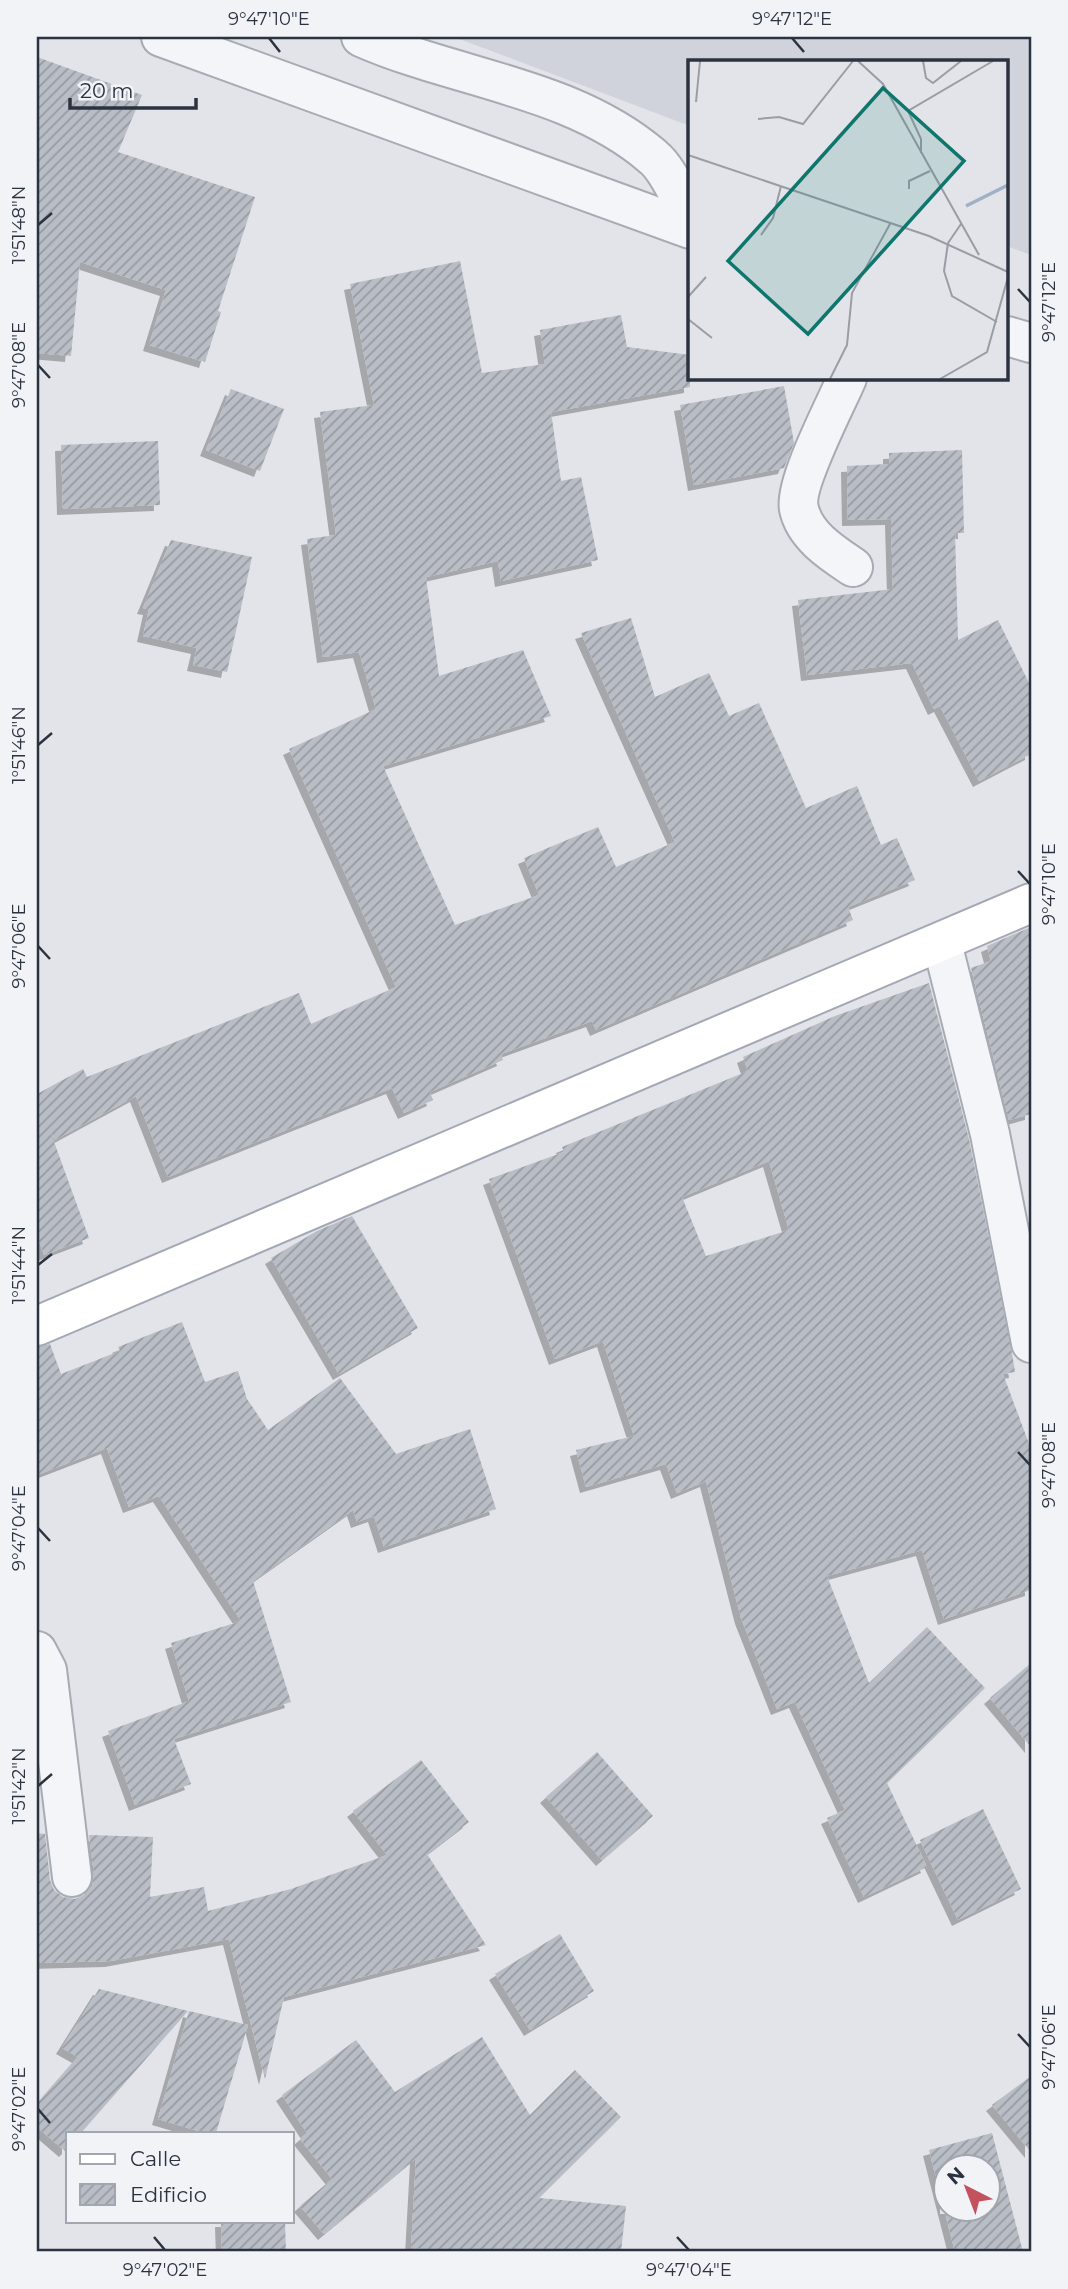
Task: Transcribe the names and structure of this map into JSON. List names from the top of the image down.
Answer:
{
  "legend": ["Calle", "Edificio"],
  "scale_bar": "20 m",
  "north": "top left",
  "coordinates": [
    "9°47'10\"E",
    "9°47'12\"E",
    "1°51'48\"N",
    "9°47'08\"E",
    "1°51'46\"N",
    "9°47'06\"E",
    "1°51'44\"N",
    "9°47'04\"E",
    "1°51'42\"N",
    "9°47'02\"E"
  ]
}
